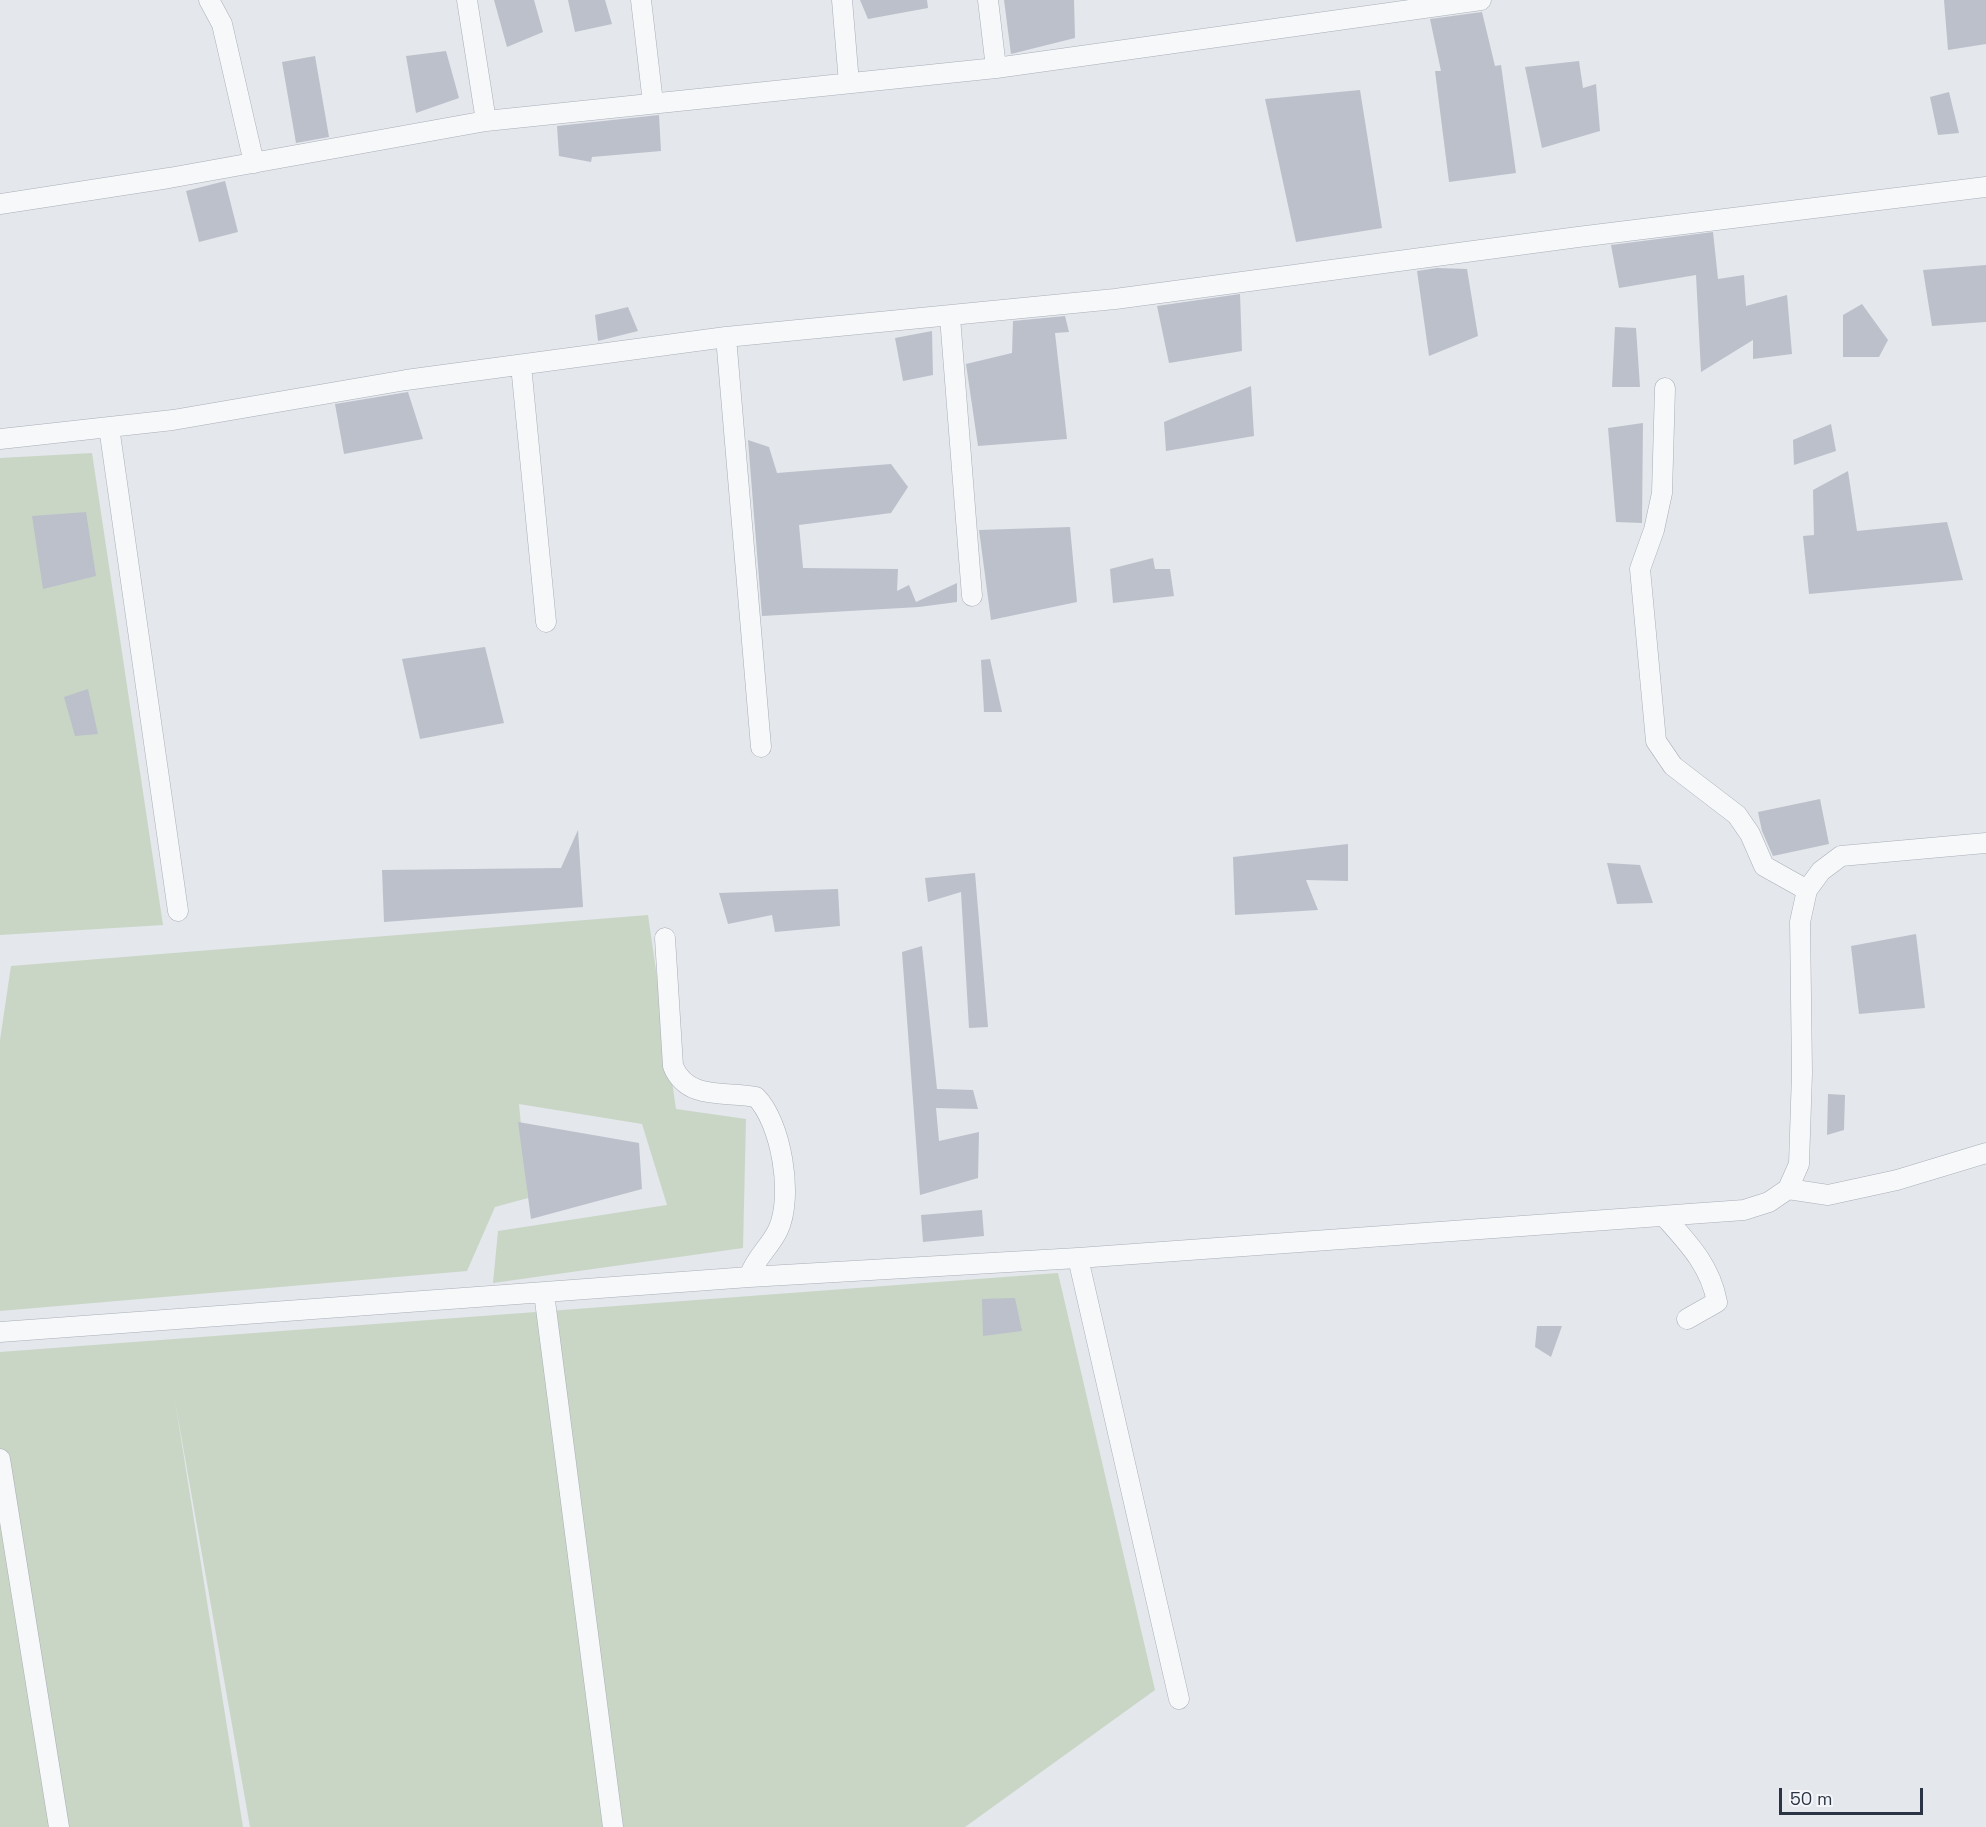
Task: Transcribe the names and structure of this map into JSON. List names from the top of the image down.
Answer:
{
  "scale_bar": "50 m"
}
